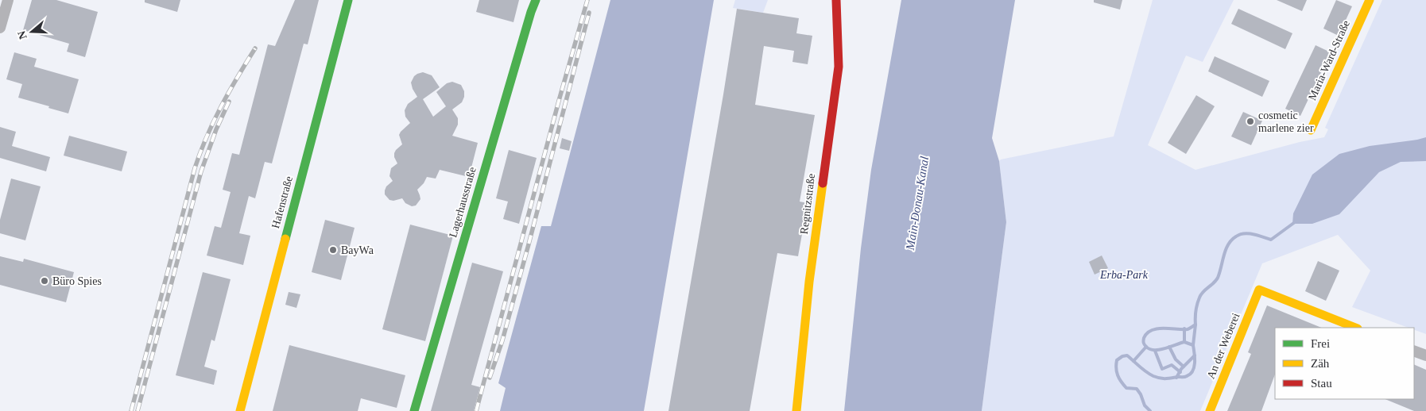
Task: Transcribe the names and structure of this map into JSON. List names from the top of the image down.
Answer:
{
  "streets": {
    "street": [
      "Maria-Ward-Straße",
      "Hafenstraße",
      "Lagerhausstraße",
      "Regnitzstraße",
      "An der Weberei"
    ]
  },
  "water": ["Main-Donau-Kanal"],
  "parks": ["Erba-Park"],
  "places": ["cosmetic marlene zier", "BayWa", "Büro Spies"],
  "legend": ["Frei", "Zäh", "Stau"],
  "north": "left"
}
